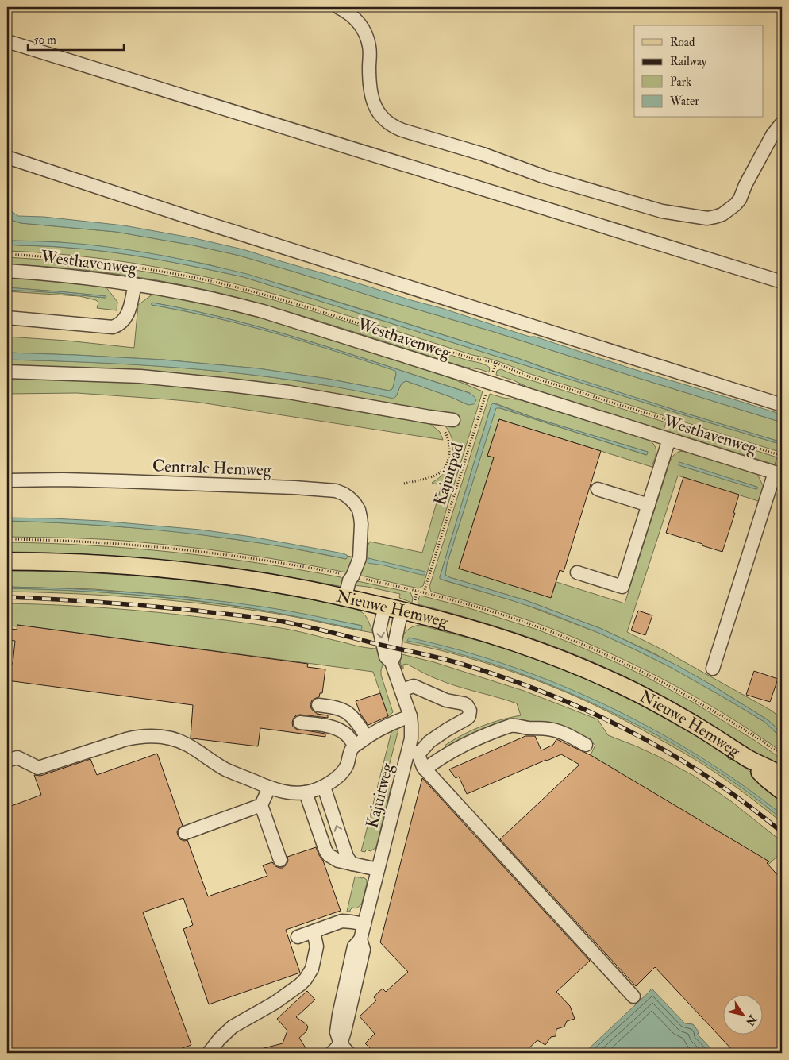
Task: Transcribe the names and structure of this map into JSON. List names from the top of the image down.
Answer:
{
  "streets": {
    "main road": ["Nieuwe Hemweg"],
    "street": ["Westhavenweg", "Centrale Hemweg", "Kajuitweg"],
    "path": ["Kajuitpad"]
  },
  "crossings": [
    ["Westhavenweg", "Kajuitpad"],
    ["Centrale Hemweg", "Nieuwe Hemweg"],
    ["Nieuwe Hemweg", "Kajuitweg"]
  ],
  "legend": [
    "Road",
    "Railway",
    "Park",
    "Water"
  ],
  "scale_bar": "50 m",
  "north": "bottom right"
}
